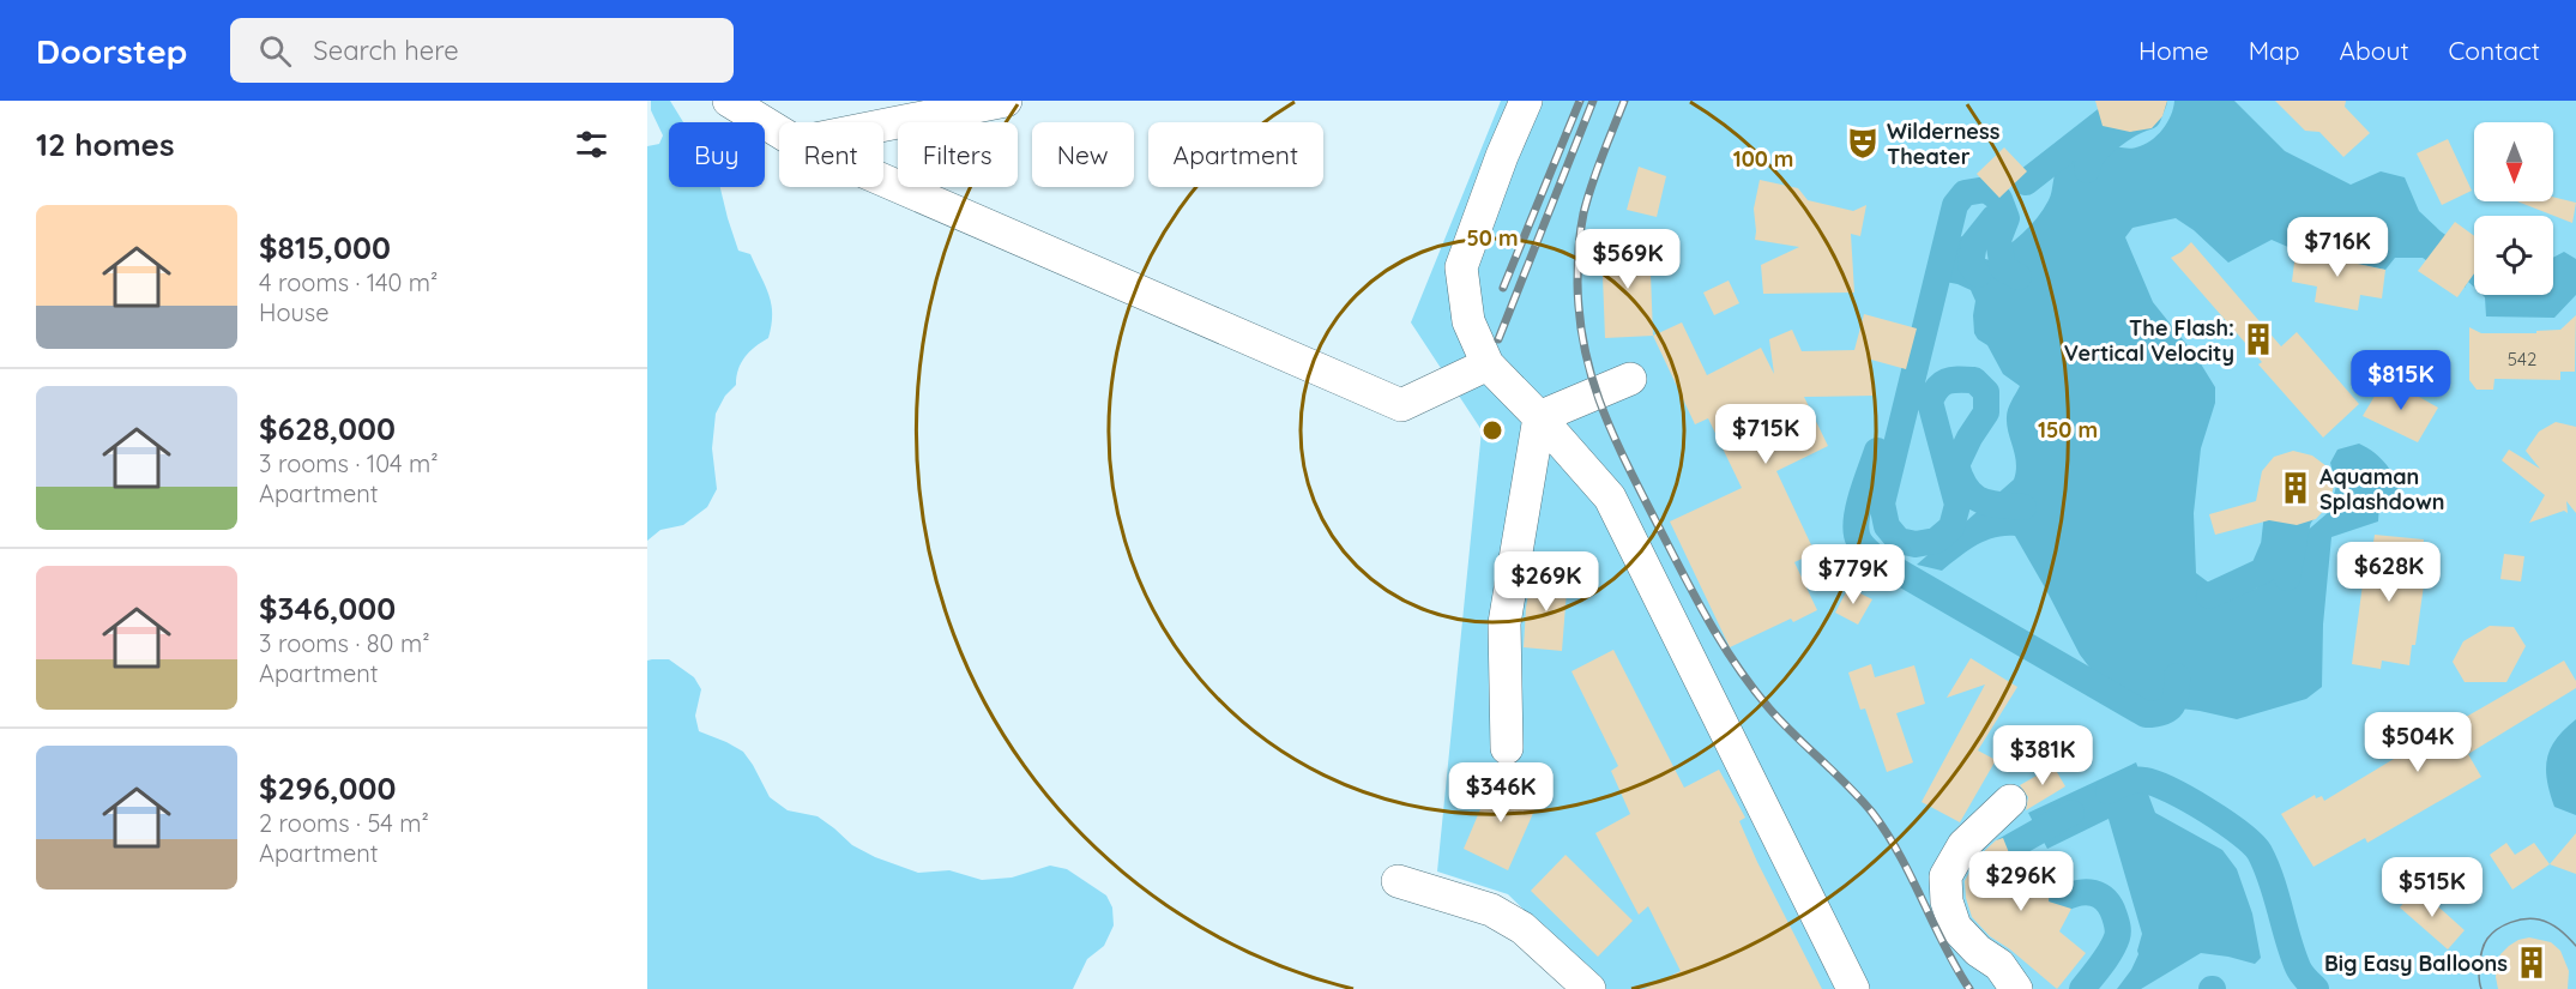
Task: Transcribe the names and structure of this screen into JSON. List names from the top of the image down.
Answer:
{
  "places": {
    "theatre": ["Wilderness Theater"],
    "building": ["The Flash: Vertical Velocity", "Aquaman Splashdown", "Big Easy Balloons"]
  },
  "house_numbers": ["542"],
  "north": "bottom",
  "page": {
    "header": "Doorstep",
    "search": "Search here",
    "nav": [
      "Home",
      "Map",
      "About",
      "Contact"
    ],
    "heading": "12 homes",
    "chip": [
      "Buy",
      "Rent",
      "Filters",
      "New",
      "Apartment"
    ],
    "list": [
      {
        "name": "$815,000",
        "note": "4 rooms · 140 m² · House"
      },
      {
        "name": "$628,000",
        "note": "3 rooms · 104 m² · Apartment"
      },
      {
        "name": "$346,000",
        "note": "3 rooms · 80 m² · Apartment"
      },
      {
        "name": "$296,000",
        "note": "2 rooms · 54 m² · Apartment"
      }
    ],
    "price": [
      "$716K",
      "$569K",
      "$815K",
      "$715K",
      "$628K",
      "$779K",
      "$269K",
      "$504K",
      "$381K",
      "$346K",
      "$296K",
      "$515K"
    ]
  },
  "rings": ["100 m", "50 m", "150 m"]
}
